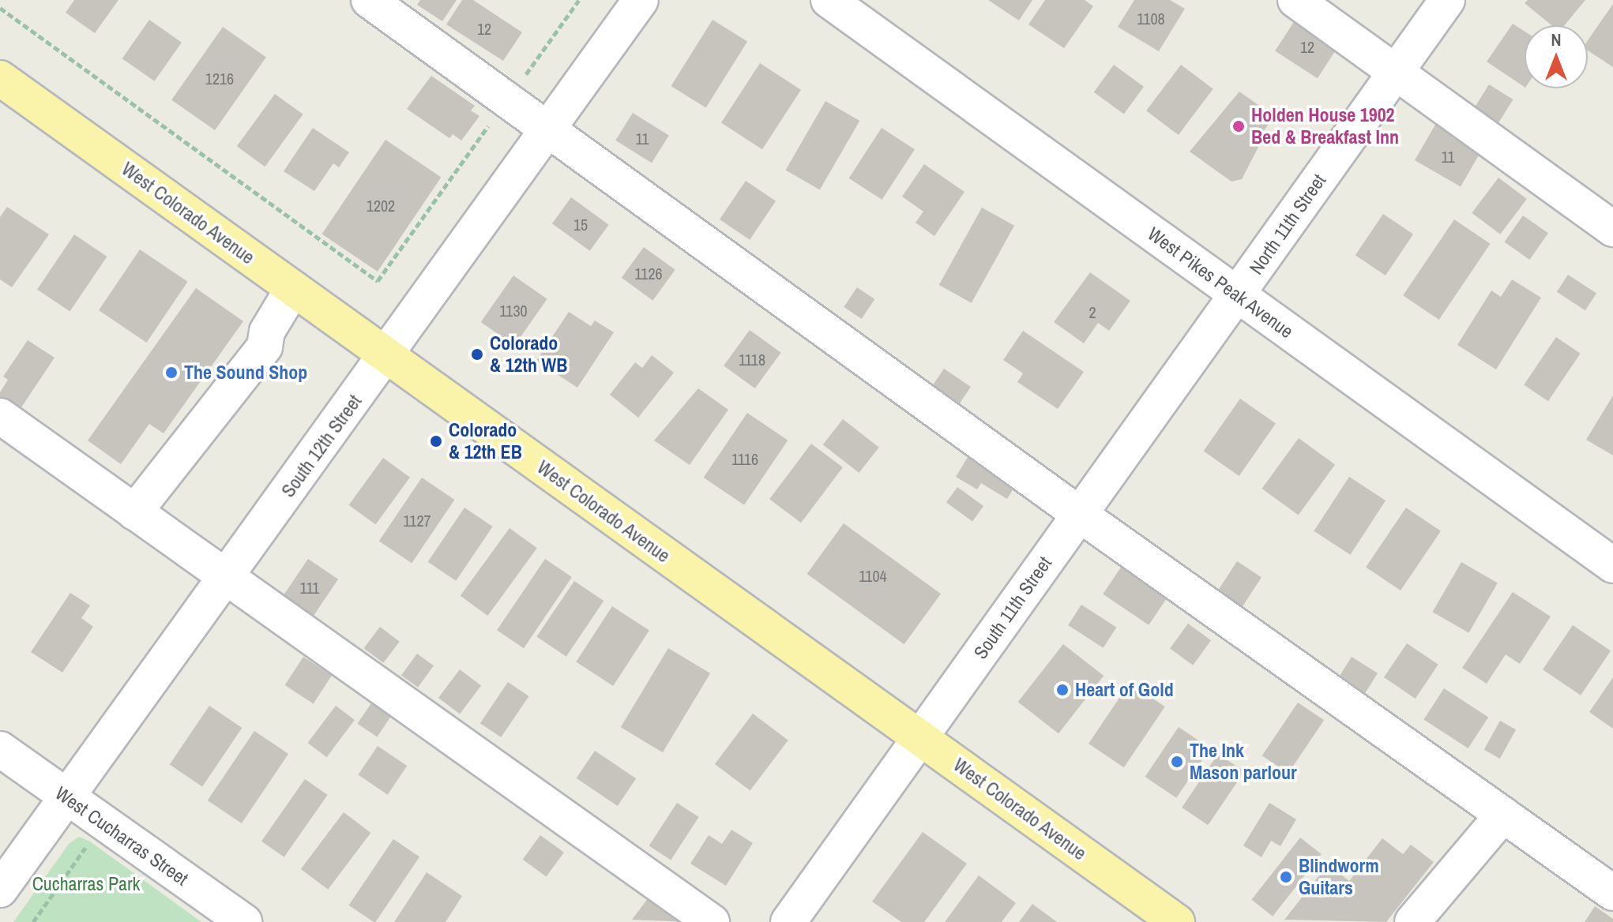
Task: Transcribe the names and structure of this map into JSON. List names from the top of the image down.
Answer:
{
  "streets": {
    "main road": ["West Colorado Avenue"],
    "street": [
      "North 11th Street",
      "West Pikes Peak Avenue",
      "South 12th Street",
      "South 11th Street",
      "West Cucharras Street"
    ]
  },
  "crossings": [
    ["West Colorado Avenue", "South 12th Street"],
    ["West Colorado Avenue", "South 11th Street"],
    ["North 11th Street", "West Pikes Peak Avenue"],
    ["North 11th Street", "South 11th Street"],
    ["West Pikes Peak Avenue", "South 11th Street"],
    ["South 12th Street", "West Cucharras Street"]
  ],
  "parks": ["Cucharras Park"],
  "places": [
    "Holden House 1902 Bed & Breakfast Inn",
    "Colorado & 12th WB",
    "The Sound Shop",
    "Colorado & 12th EB",
    "Heart of Gold",
    "The Ink Mason parlour",
    "Blindworm Guitars"
  ],
  "house_numbers": [
    "1108",
    "12",
    "12",
    "1216",
    "11",
    "11",
    "1202",
    "15",
    "1126",
    "1130",
    "2",
    "1118",
    "1116",
    "1127",
    "1104",
    "111"
  ],
  "north": "top"
}
